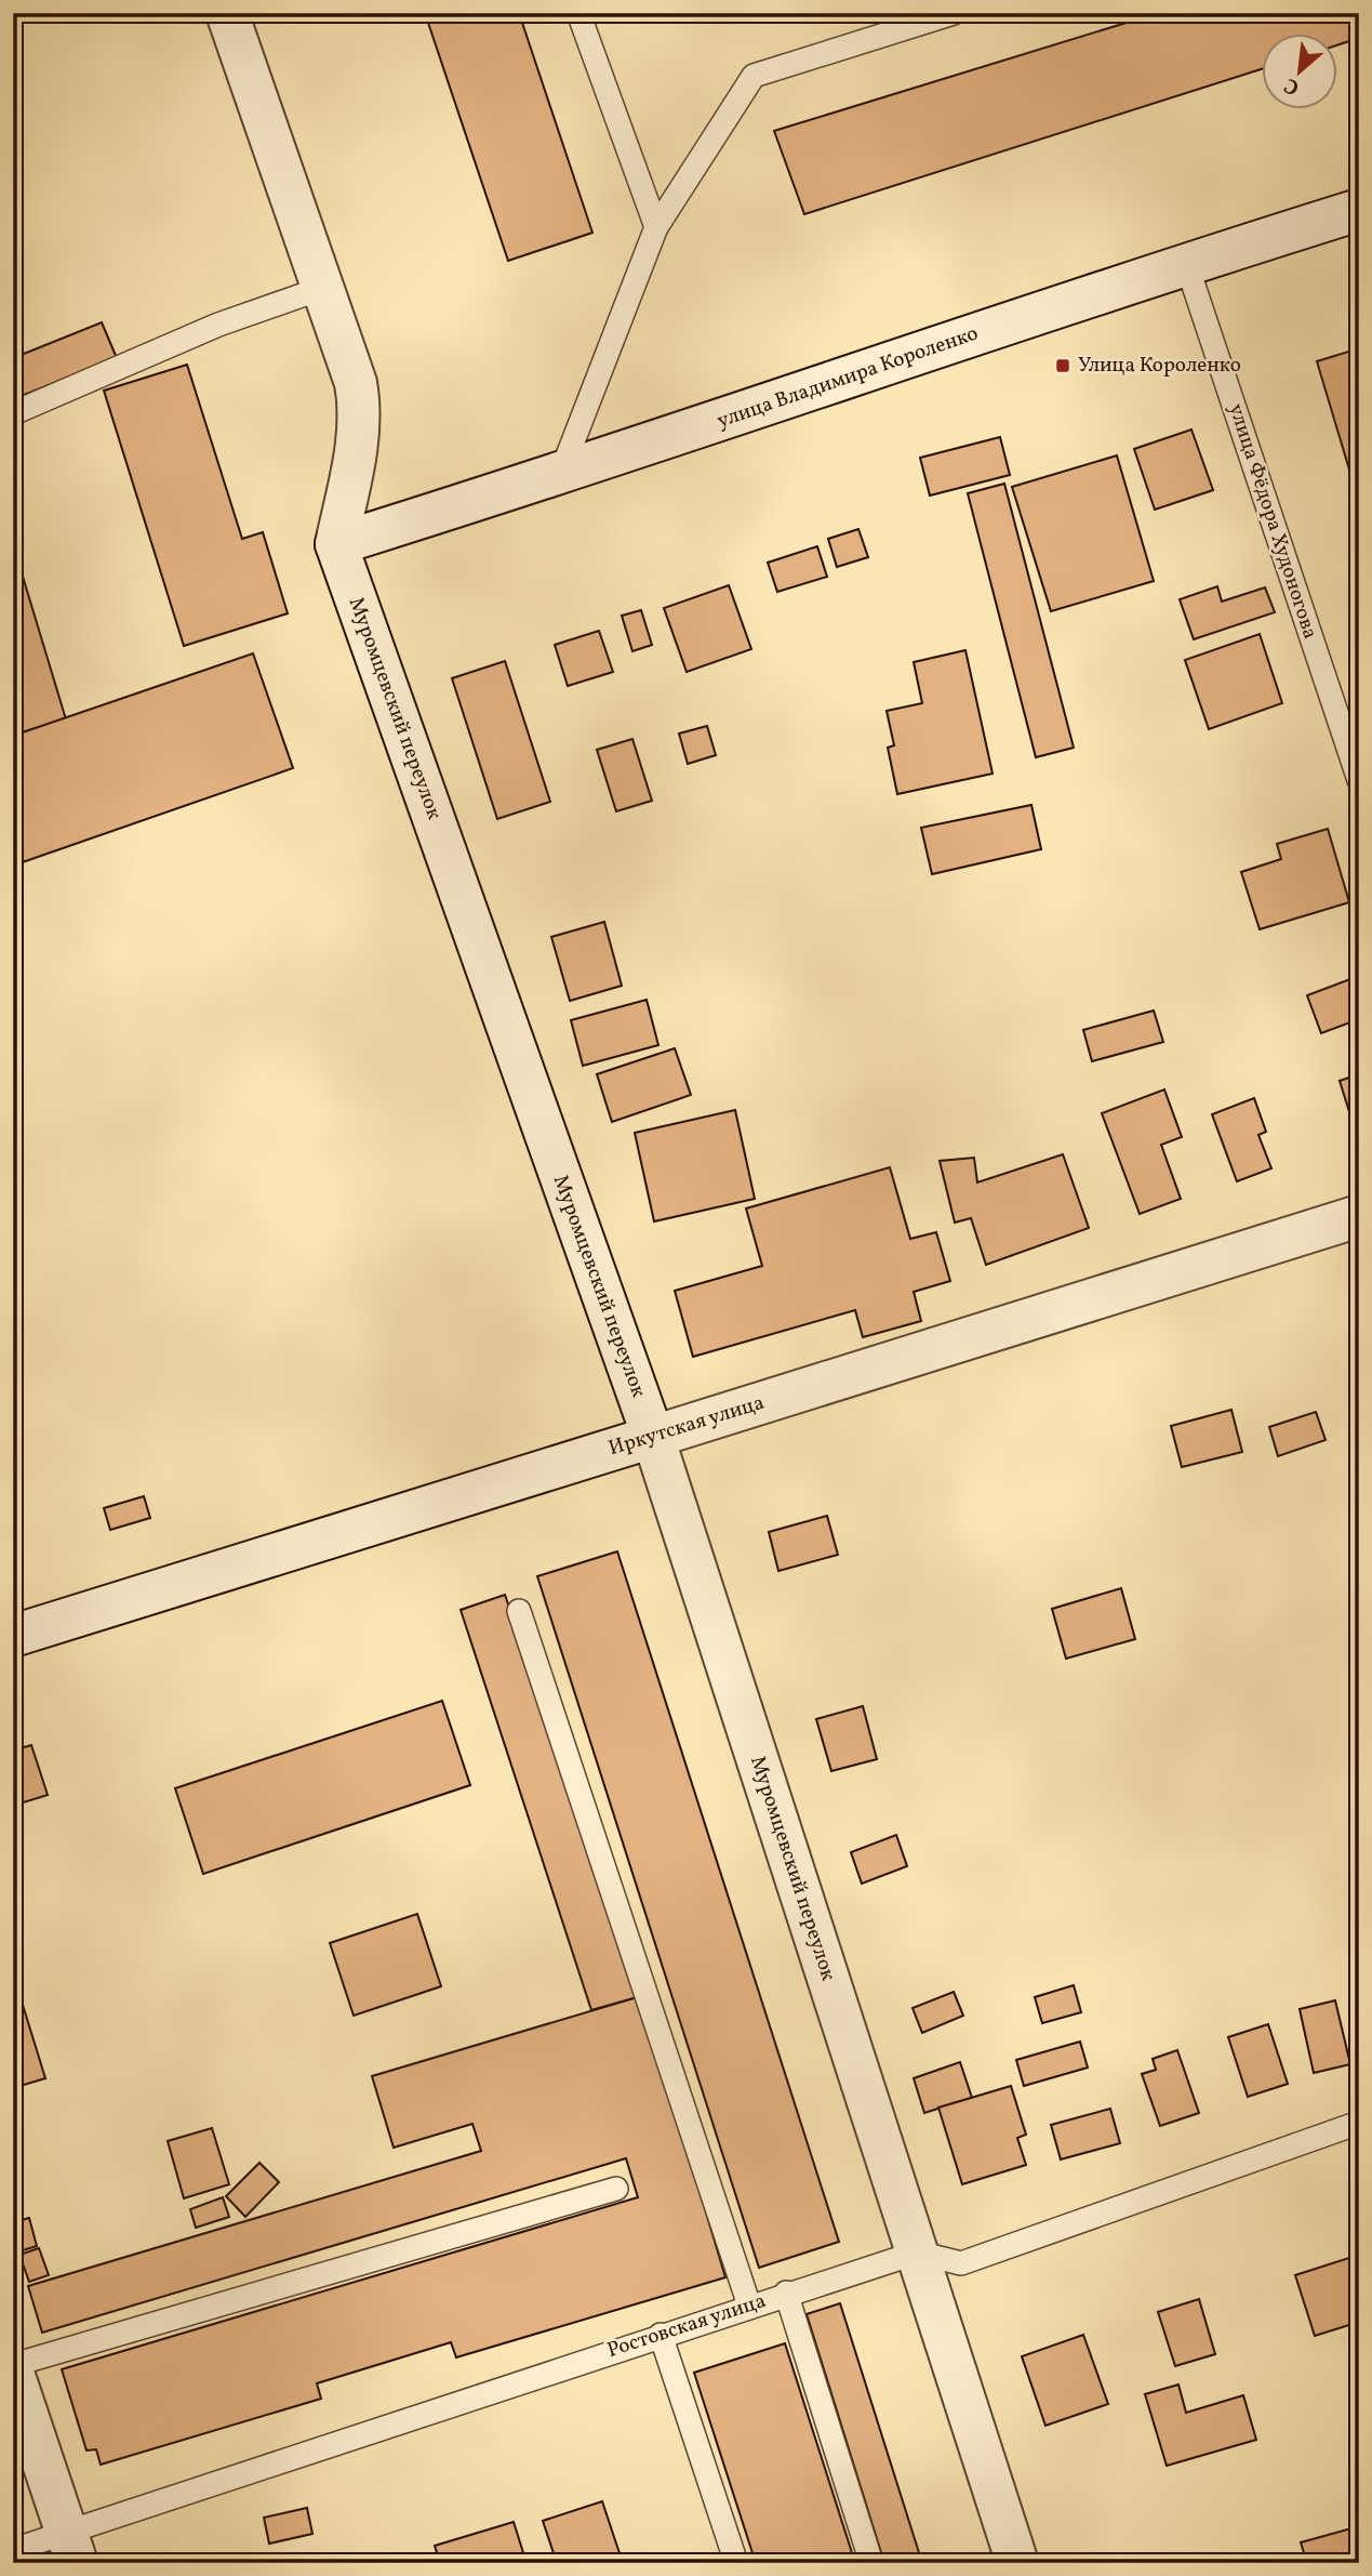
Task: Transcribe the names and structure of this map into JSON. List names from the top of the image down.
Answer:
{
  "streets": {
    "main road": ["улица Владимира Короленко", "Муромцевский переулок", "Иркутская улица"],
    "lane": ["улица Фёдора Худоногова", "Ростовская улица"]
  },
  "crossings": [
    ["улица Владимира Короленко", "улица Фёдора Худоногова"],
    ["улица Владимира Короленко", "Муромцевский переулок"],
    ["Муромцевский переулок", "Иркутская улица"],
    ["Муромцевский переулок", "Ростовская улица"]
  ],
  "places": {
    "transit": ["Улица Короленко"]
  },
  "north": "bottom left"
}
